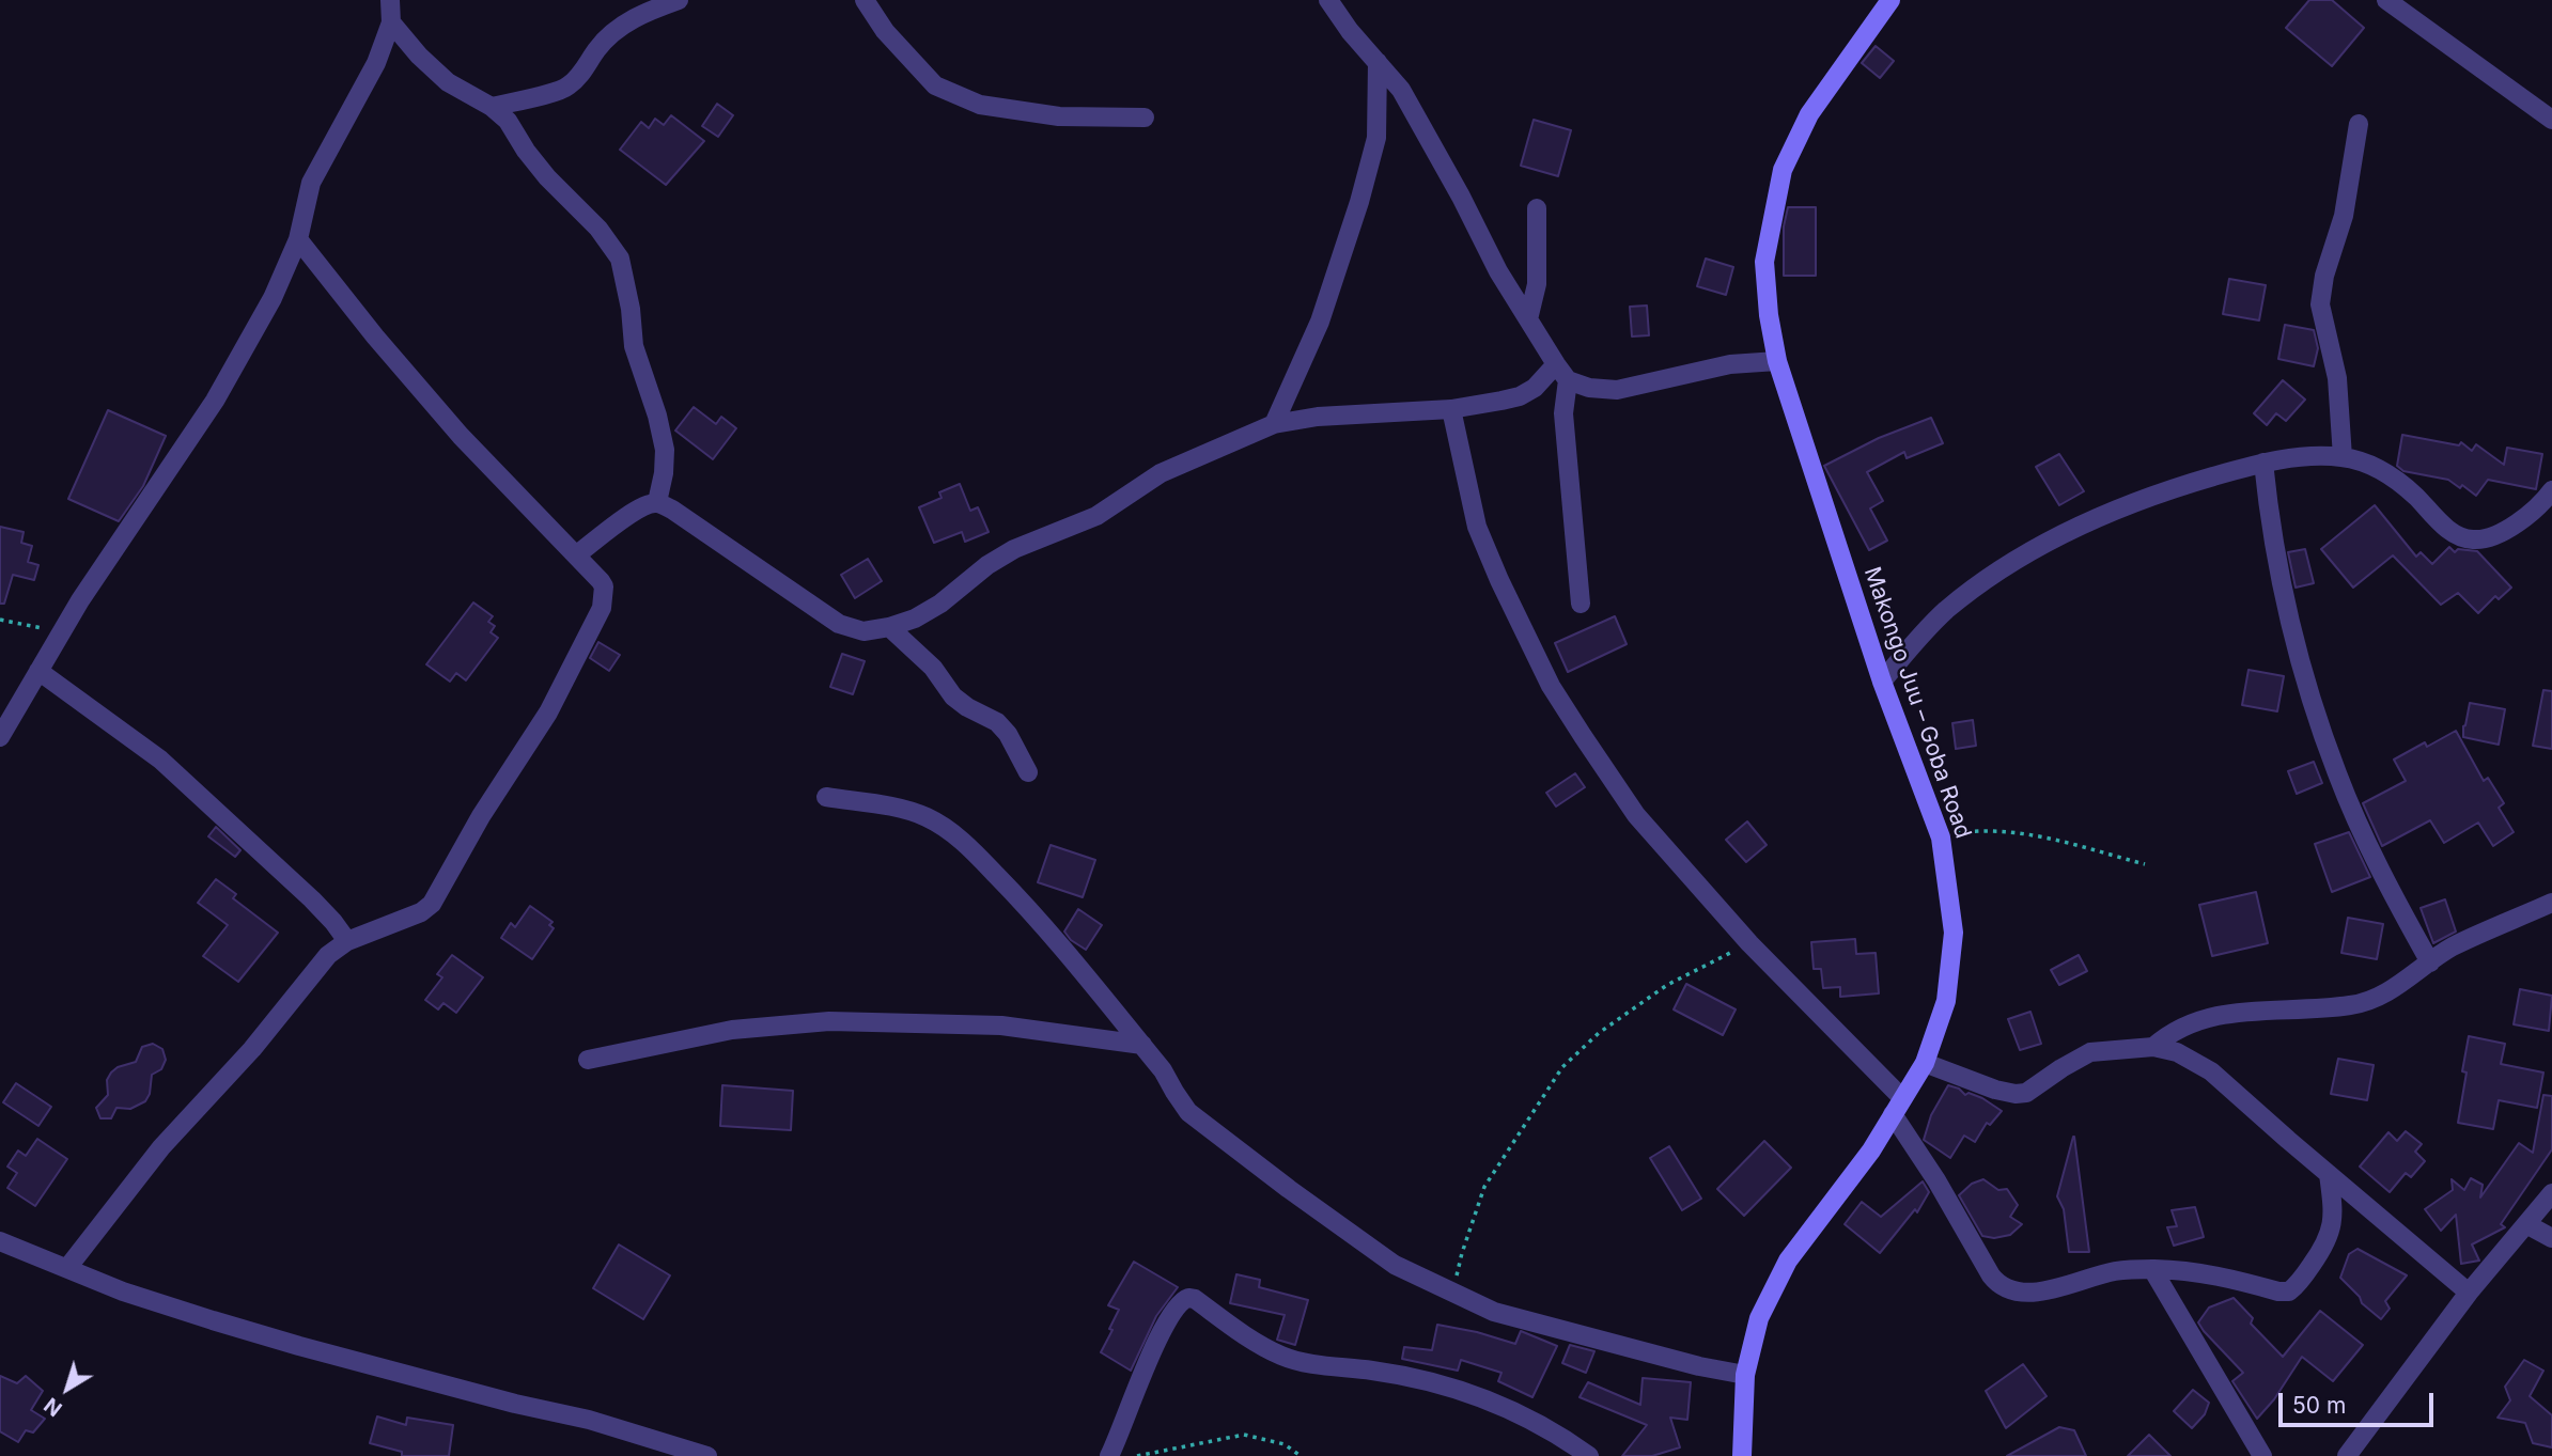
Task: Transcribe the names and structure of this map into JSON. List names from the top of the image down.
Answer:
{
  "streets": {
    "street": ["Makongo Juu – Goba Road"]
  },
  "scale_bar": "50 m",
  "north": "bottom left"
}
